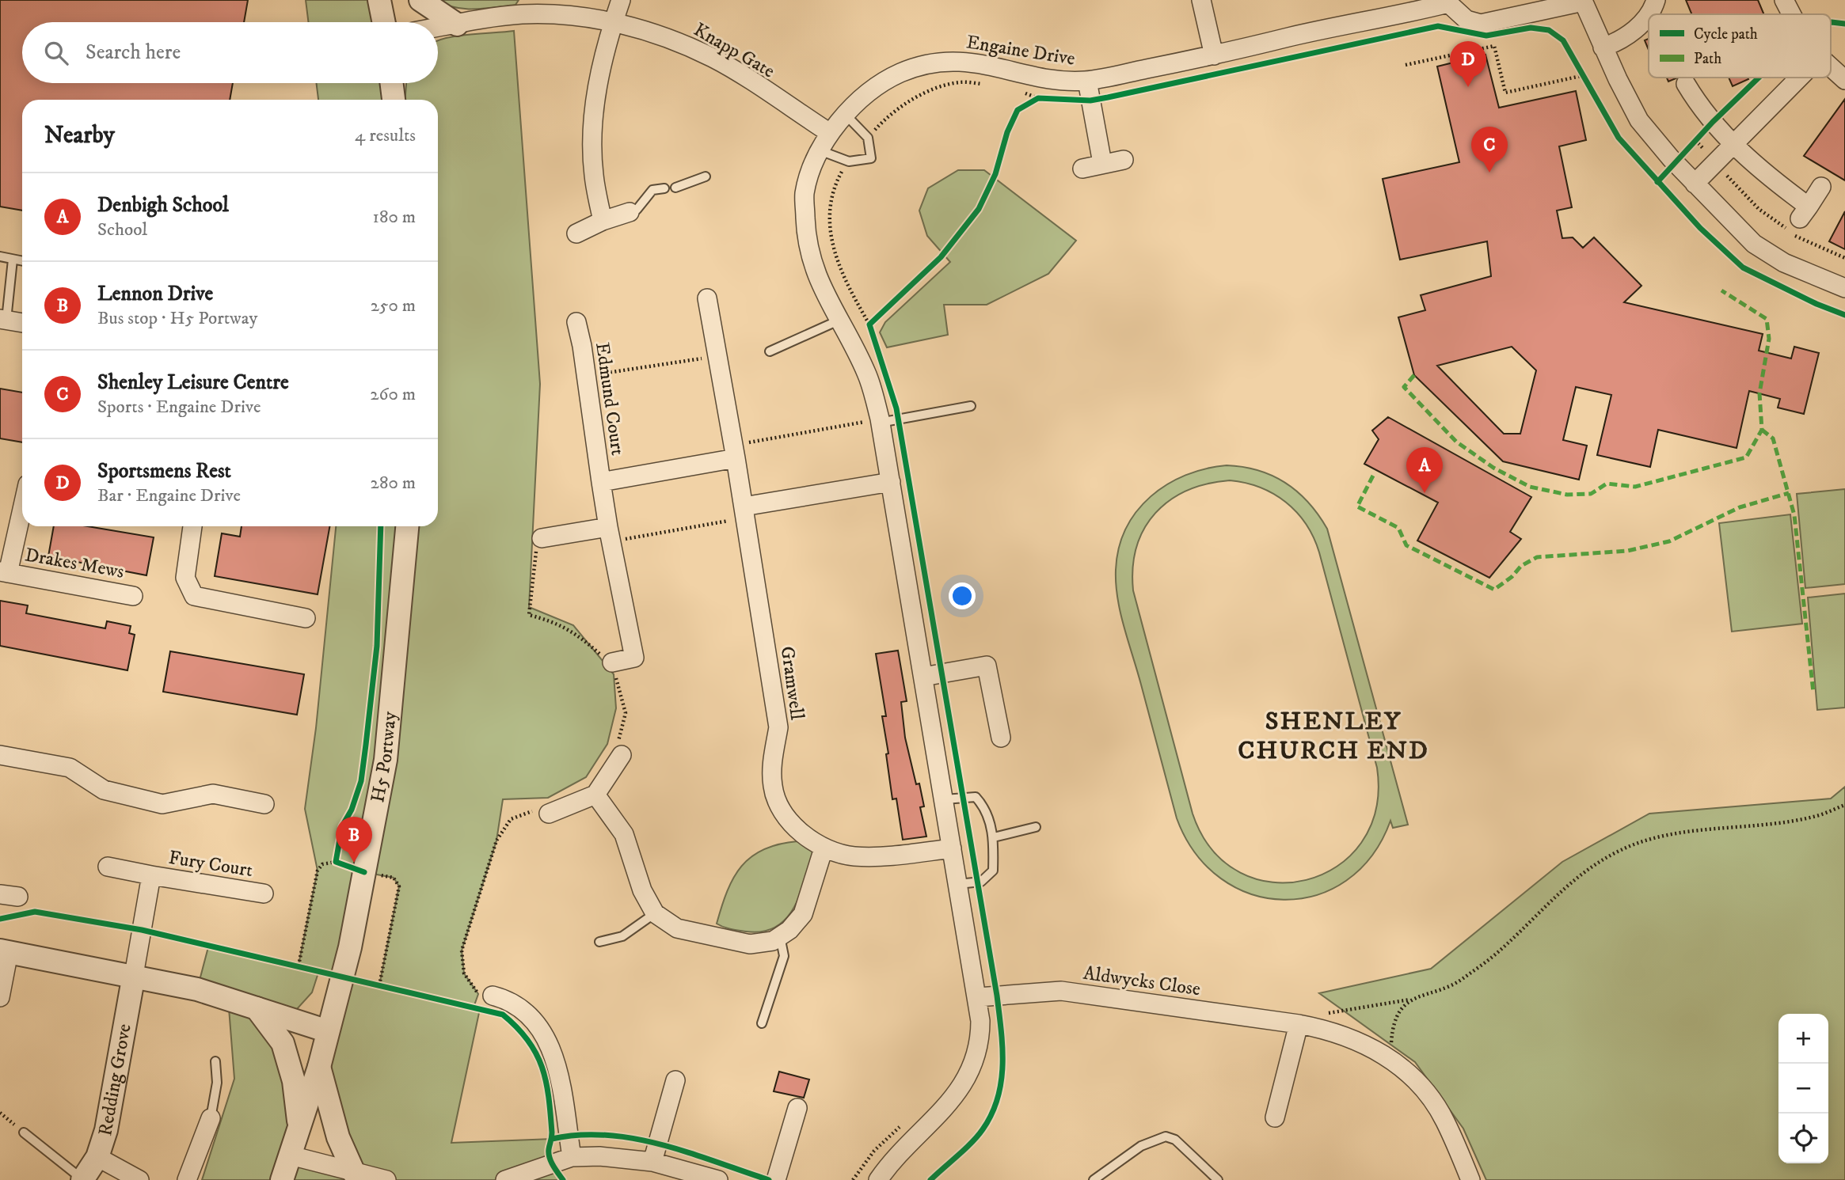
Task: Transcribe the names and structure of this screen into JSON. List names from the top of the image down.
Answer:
{
  "streets": {
    "street": [
      "Knapp Gate",
      "Engaine Drive",
      "Edmund Court",
      "Drakes Mews",
      "Gramwell",
      "H5 Portway",
      "Fury Court",
      "Aldwycks Close",
      "Redding Grove"
    ]
  },
  "crossings": [
    ["Knapp Gate", "Engaine Drive"],
    ["Engaine Drive", "Gramwell"],
    ["Engaine Drive", "Aldwycks Close"],
    ["Edmund Court", "Gramwell"],
    ["Fury Court", "Redding Grove"]
  ],
  "districts": ["SHENLEY CHURCH END"],
  "legend": ["Cycle path", "Path"],
  "page": {
    "search": "Search here",
    "pins": [
      "D",
      "C",
      "A",
      "B"
    ],
    "heading": ["Nearby", "4 results"],
    "list": [
      {
        "mark": "A",
        "name": "Denbigh School",
        "note": "School",
        "value": "180 m"
      },
      {
        "mark": "B",
        "name": "Lennon Drive",
        "note": "Bus stop · H5 Portway",
        "value": "250 m"
      },
      {
        "mark": "C",
        "name": "Shenley Leisure Centre",
        "note": "Sports · Engaine Drive",
        "value": "260 m"
      },
      {
        "mark": "D",
        "name": "Sportsmens Rest",
        "note": "Bar · Engaine Drive",
        "value": "280 m"
      }
    ],
    "map_buttons": ["+", "−"]
  }
}
